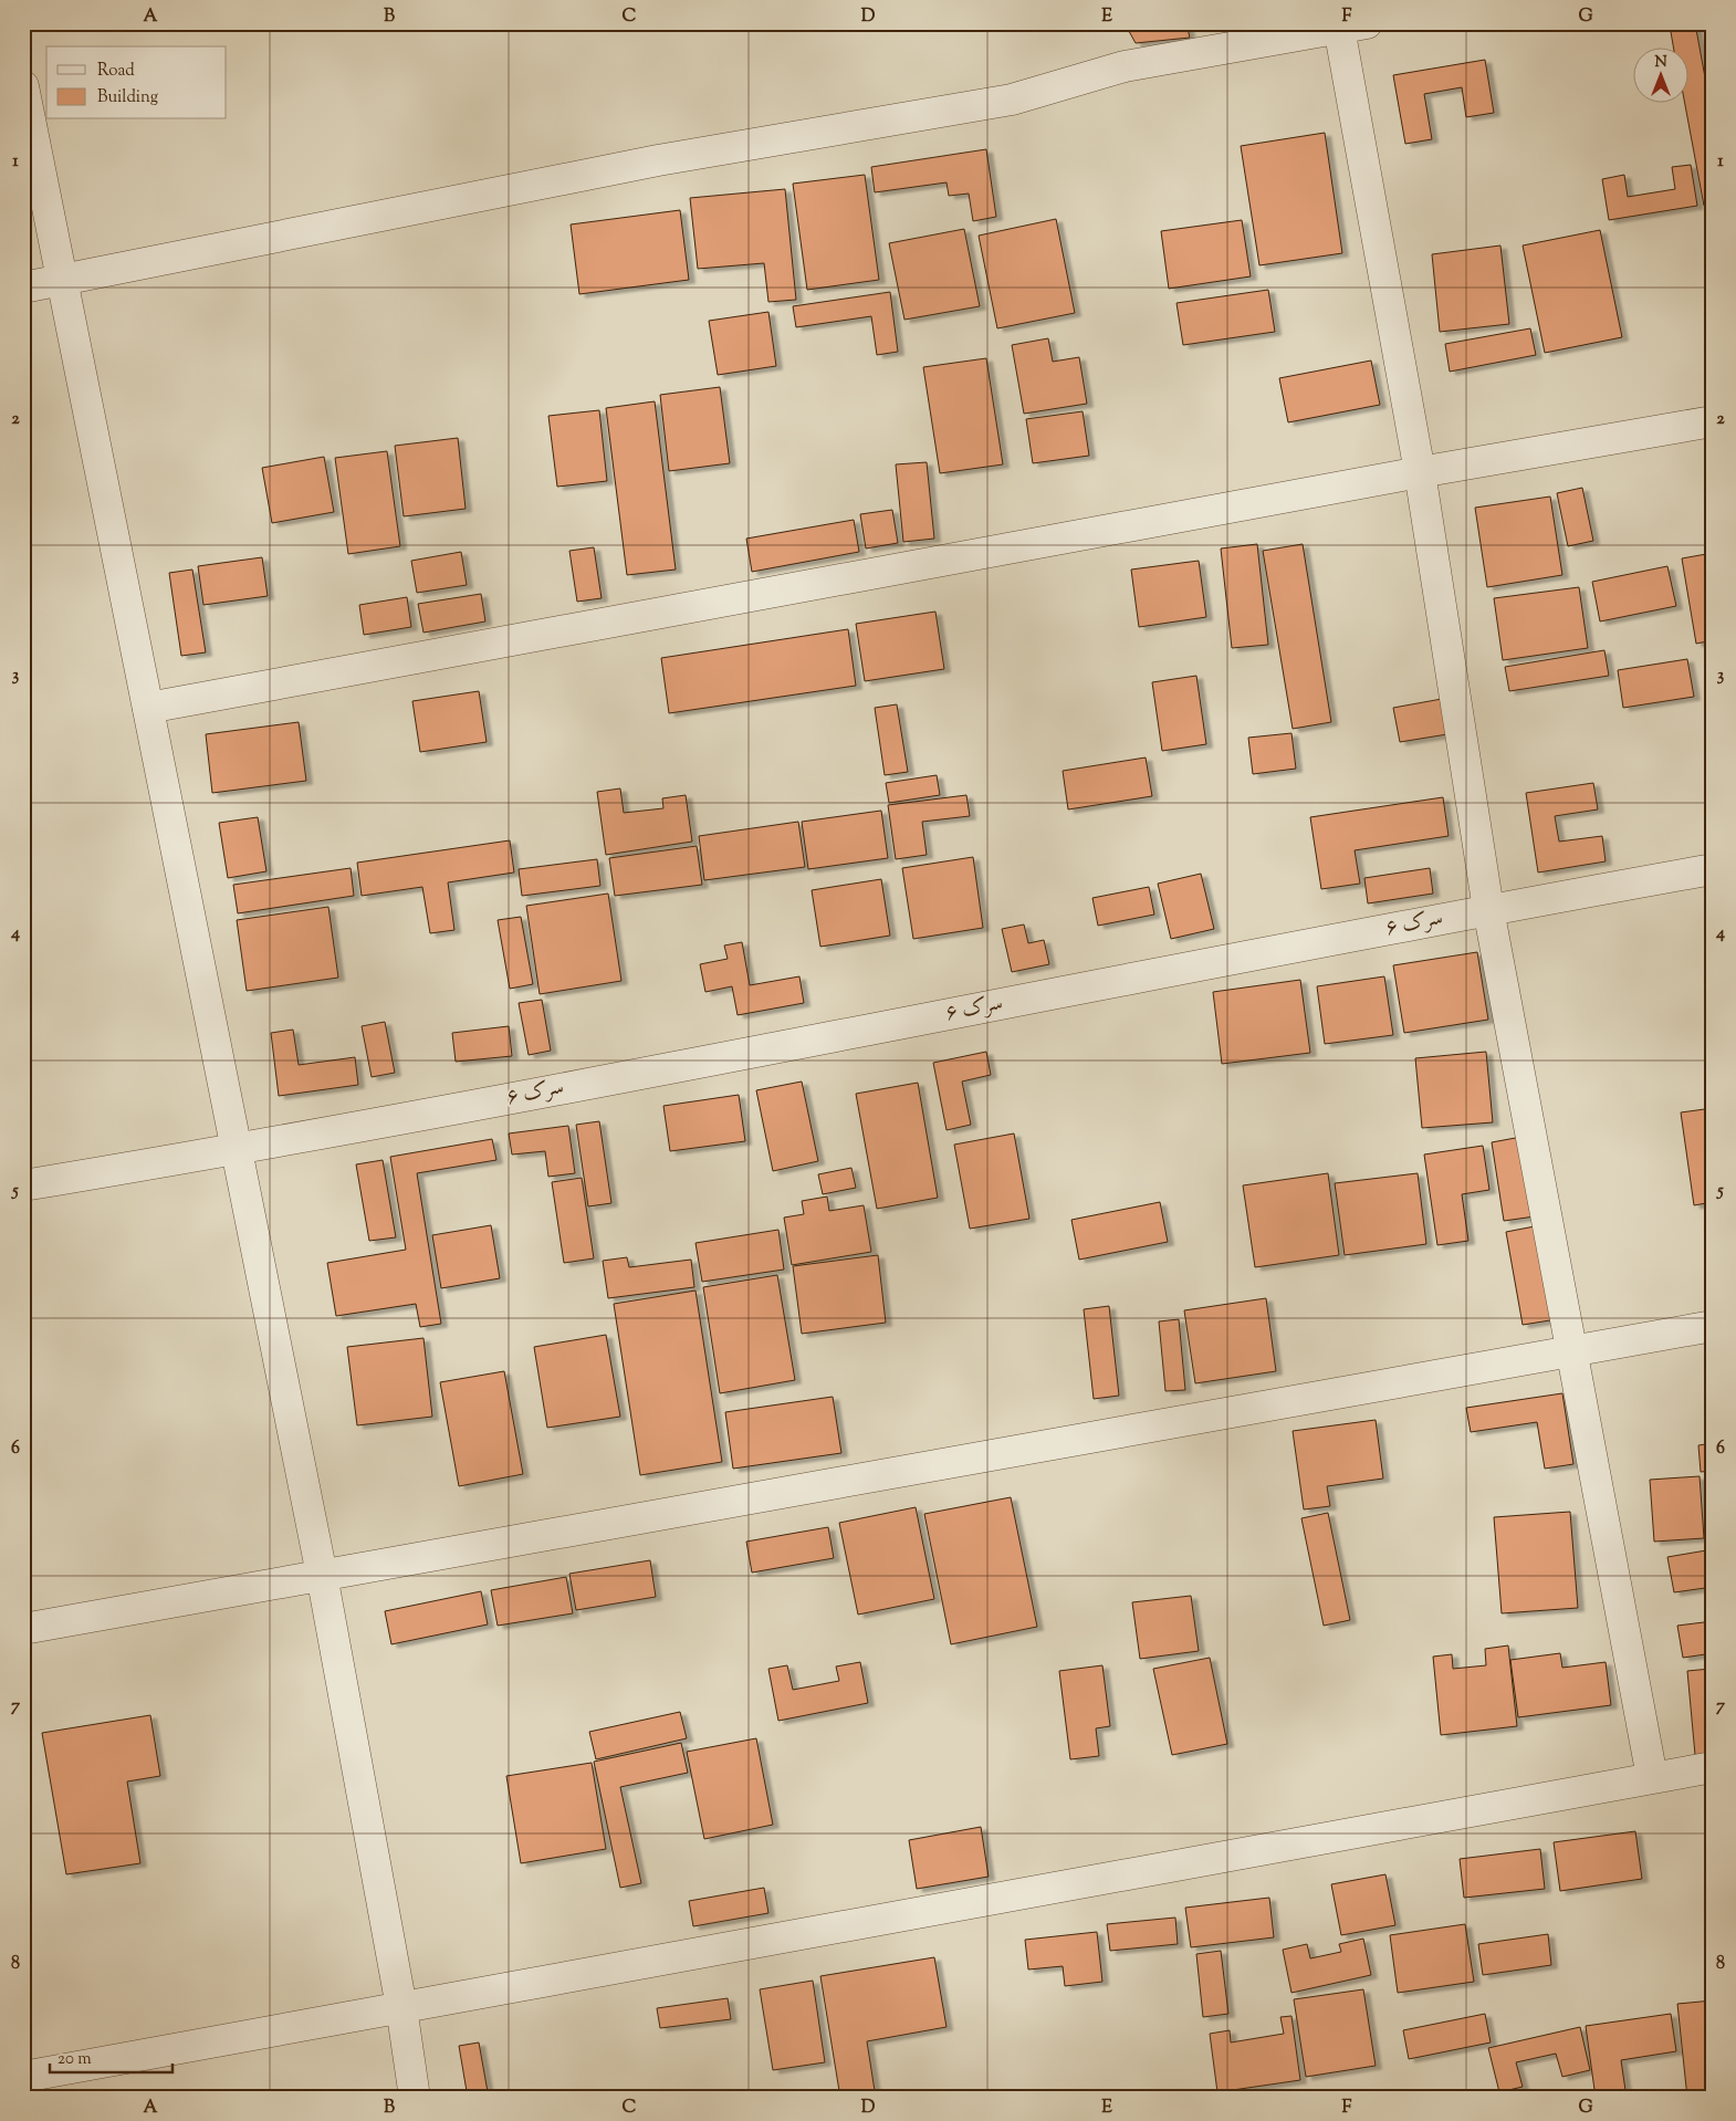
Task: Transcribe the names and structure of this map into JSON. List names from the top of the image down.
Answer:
{
  "streets": {
    "street": ["سرک ۶"]
  },
  "legend": ["Road", "Building"],
  "scale_bar": "20 m",
  "north": "top",
  "grid": {
    "columns": [
      "A",
      "B",
      "C",
      "D",
      "E",
      "F",
      "G"
    ],
    "rows": [
      "1",
      "2",
      "3",
      "4",
      "5",
      "6",
      "7",
      "8"
    ]
  }
}
